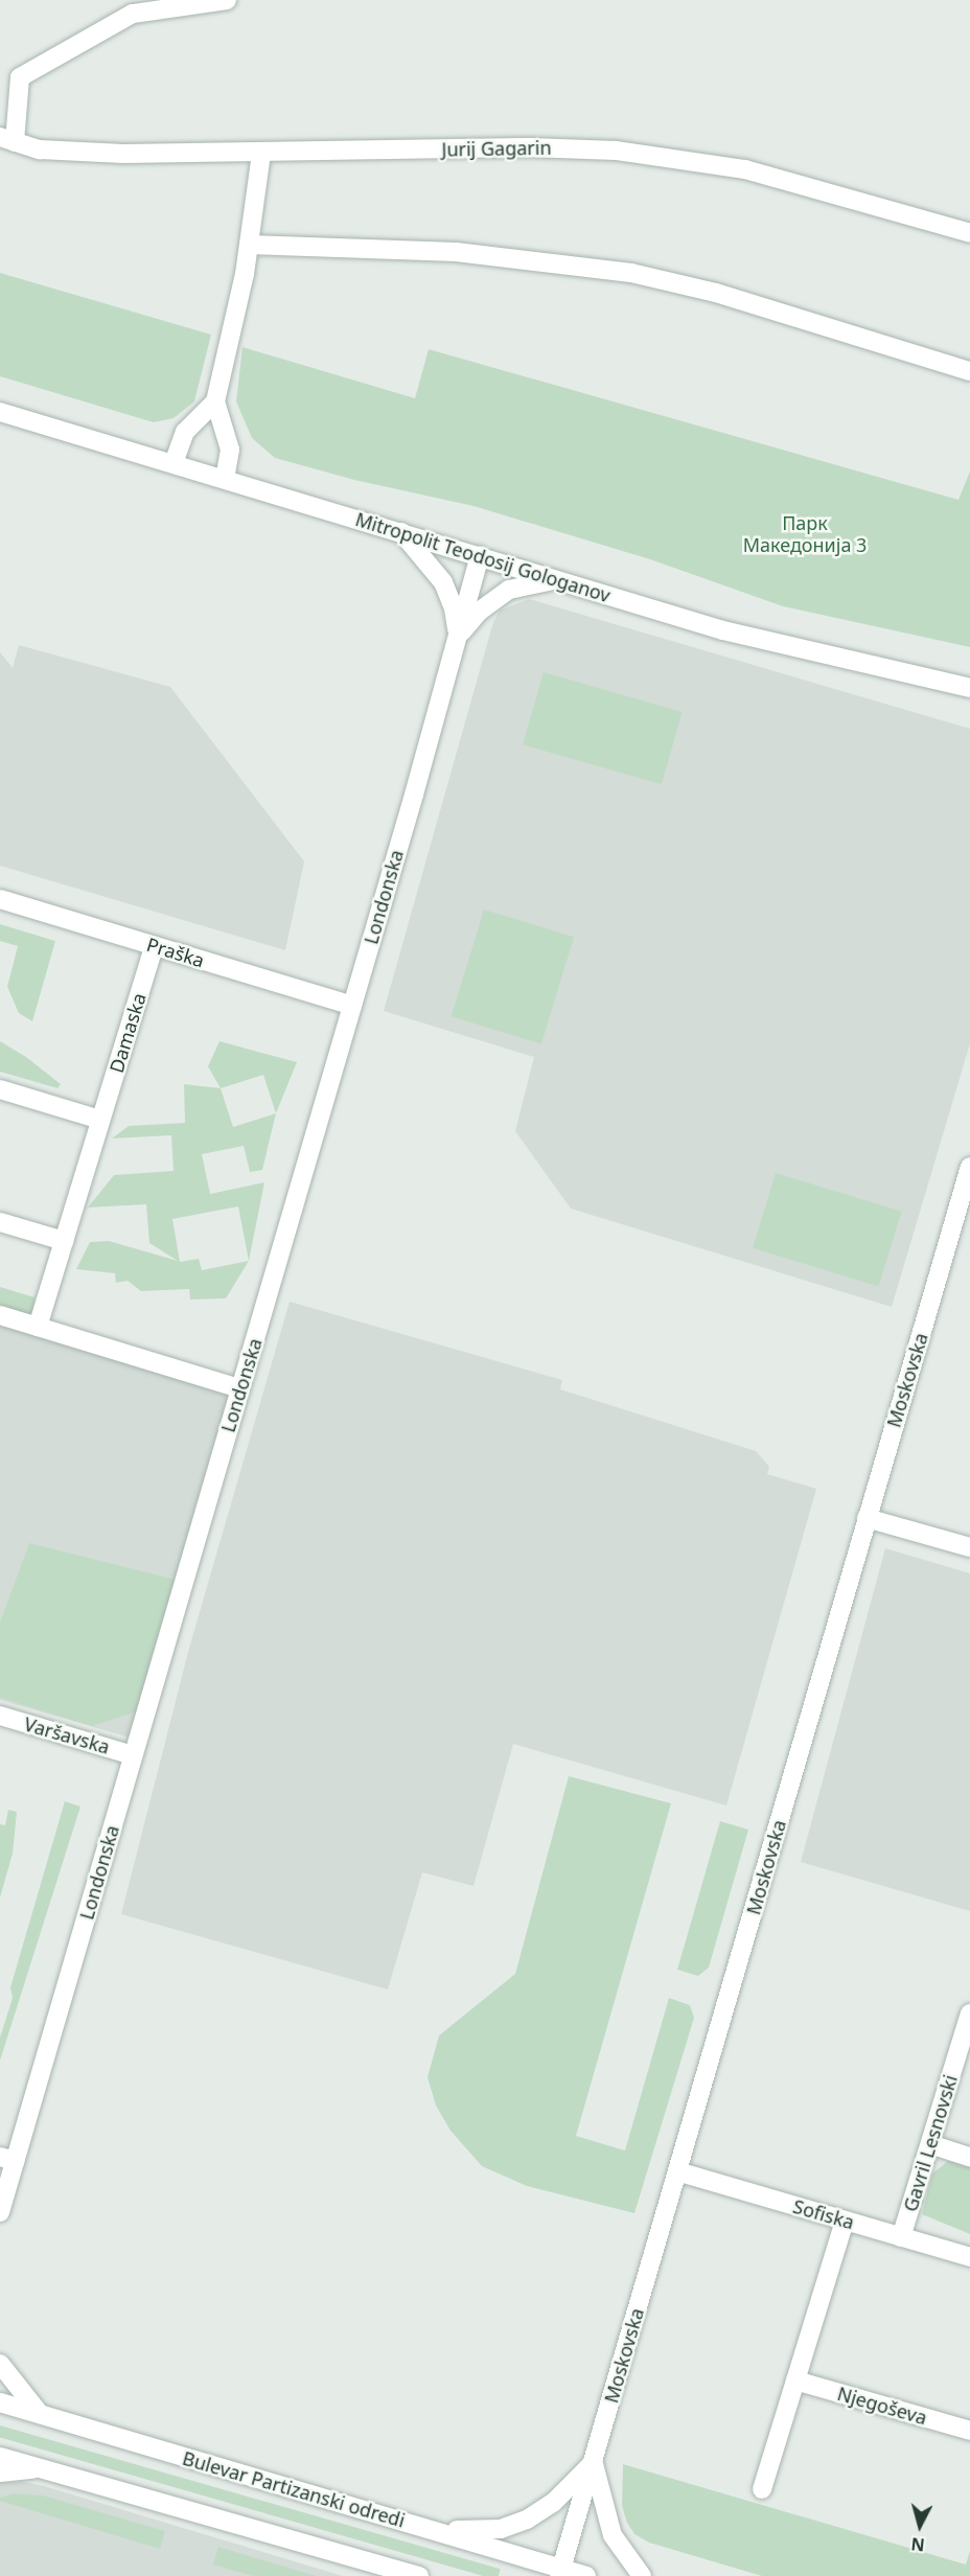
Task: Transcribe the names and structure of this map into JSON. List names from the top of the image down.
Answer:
{
  "streets": {
    "street": [
      "Jurij Gagarin",
      "Mitropolit Teodosij Gologanov",
      "Londonska",
      "Praška",
      "Damaska",
      "Moskovska",
      "Varšavska",
      "Gavril Lesnovski",
      "Sofiska",
      "Njegoševa",
      "Bulevar Partizanski odredi"
    ]
  },
  "crossings": [
    ["Mitropolit Teodosij Gologanov", "Londonska"],
    ["Londonska", "Praška"],
    ["Londonska", "Varšavska"],
    ["Praška", "Damaska"],
    ["Moskovska", "Sofiska"],
    ["Moskovska", "Bulevar Partizanski odredi"],
    ["Gavril Lesnovski", "Sofiska"]
  ],
  "parks": ["Парк Македонија 3"],
  "north": "bottom"
}
